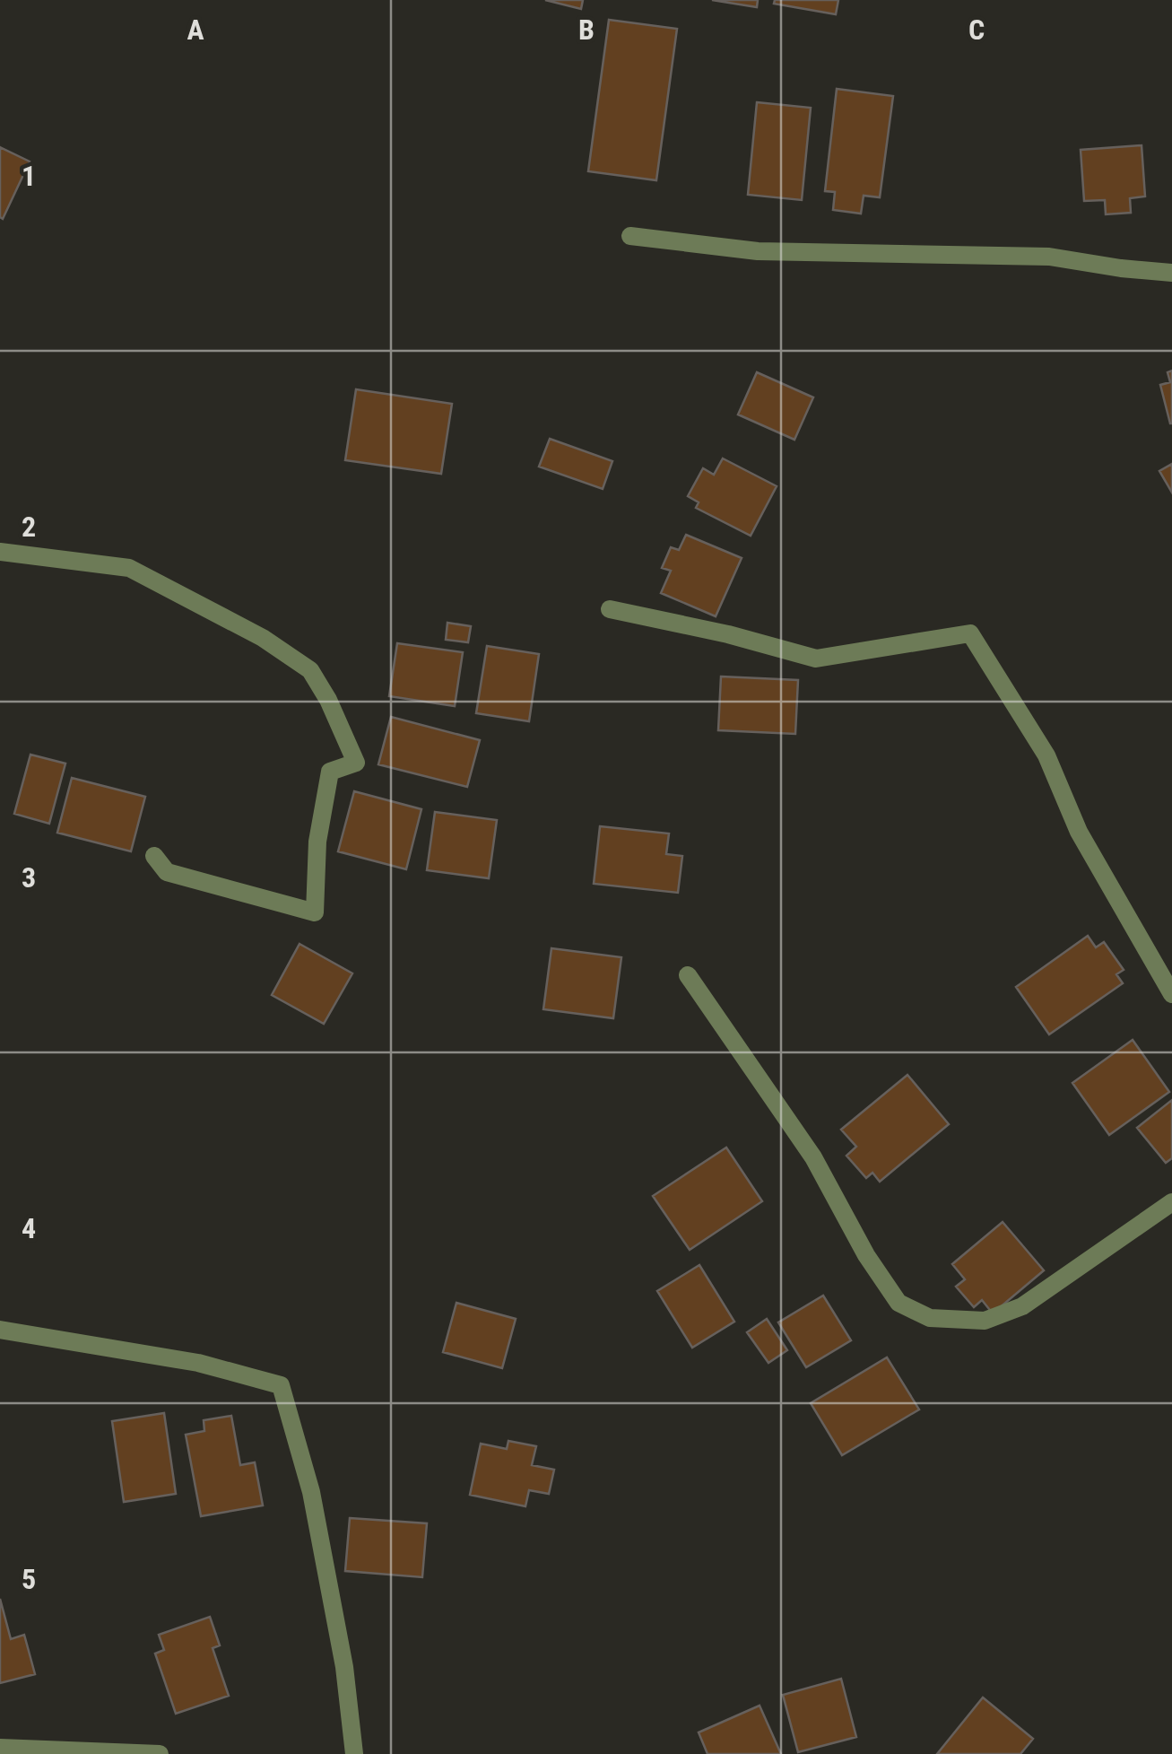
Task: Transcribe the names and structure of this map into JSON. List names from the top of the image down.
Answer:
{
  "grid": {
    "columns": ["A", "B", "C"],
    "rows": [
      "1",
      "2",
      "3",
      "4",
      "5"
    ]
  }
}
